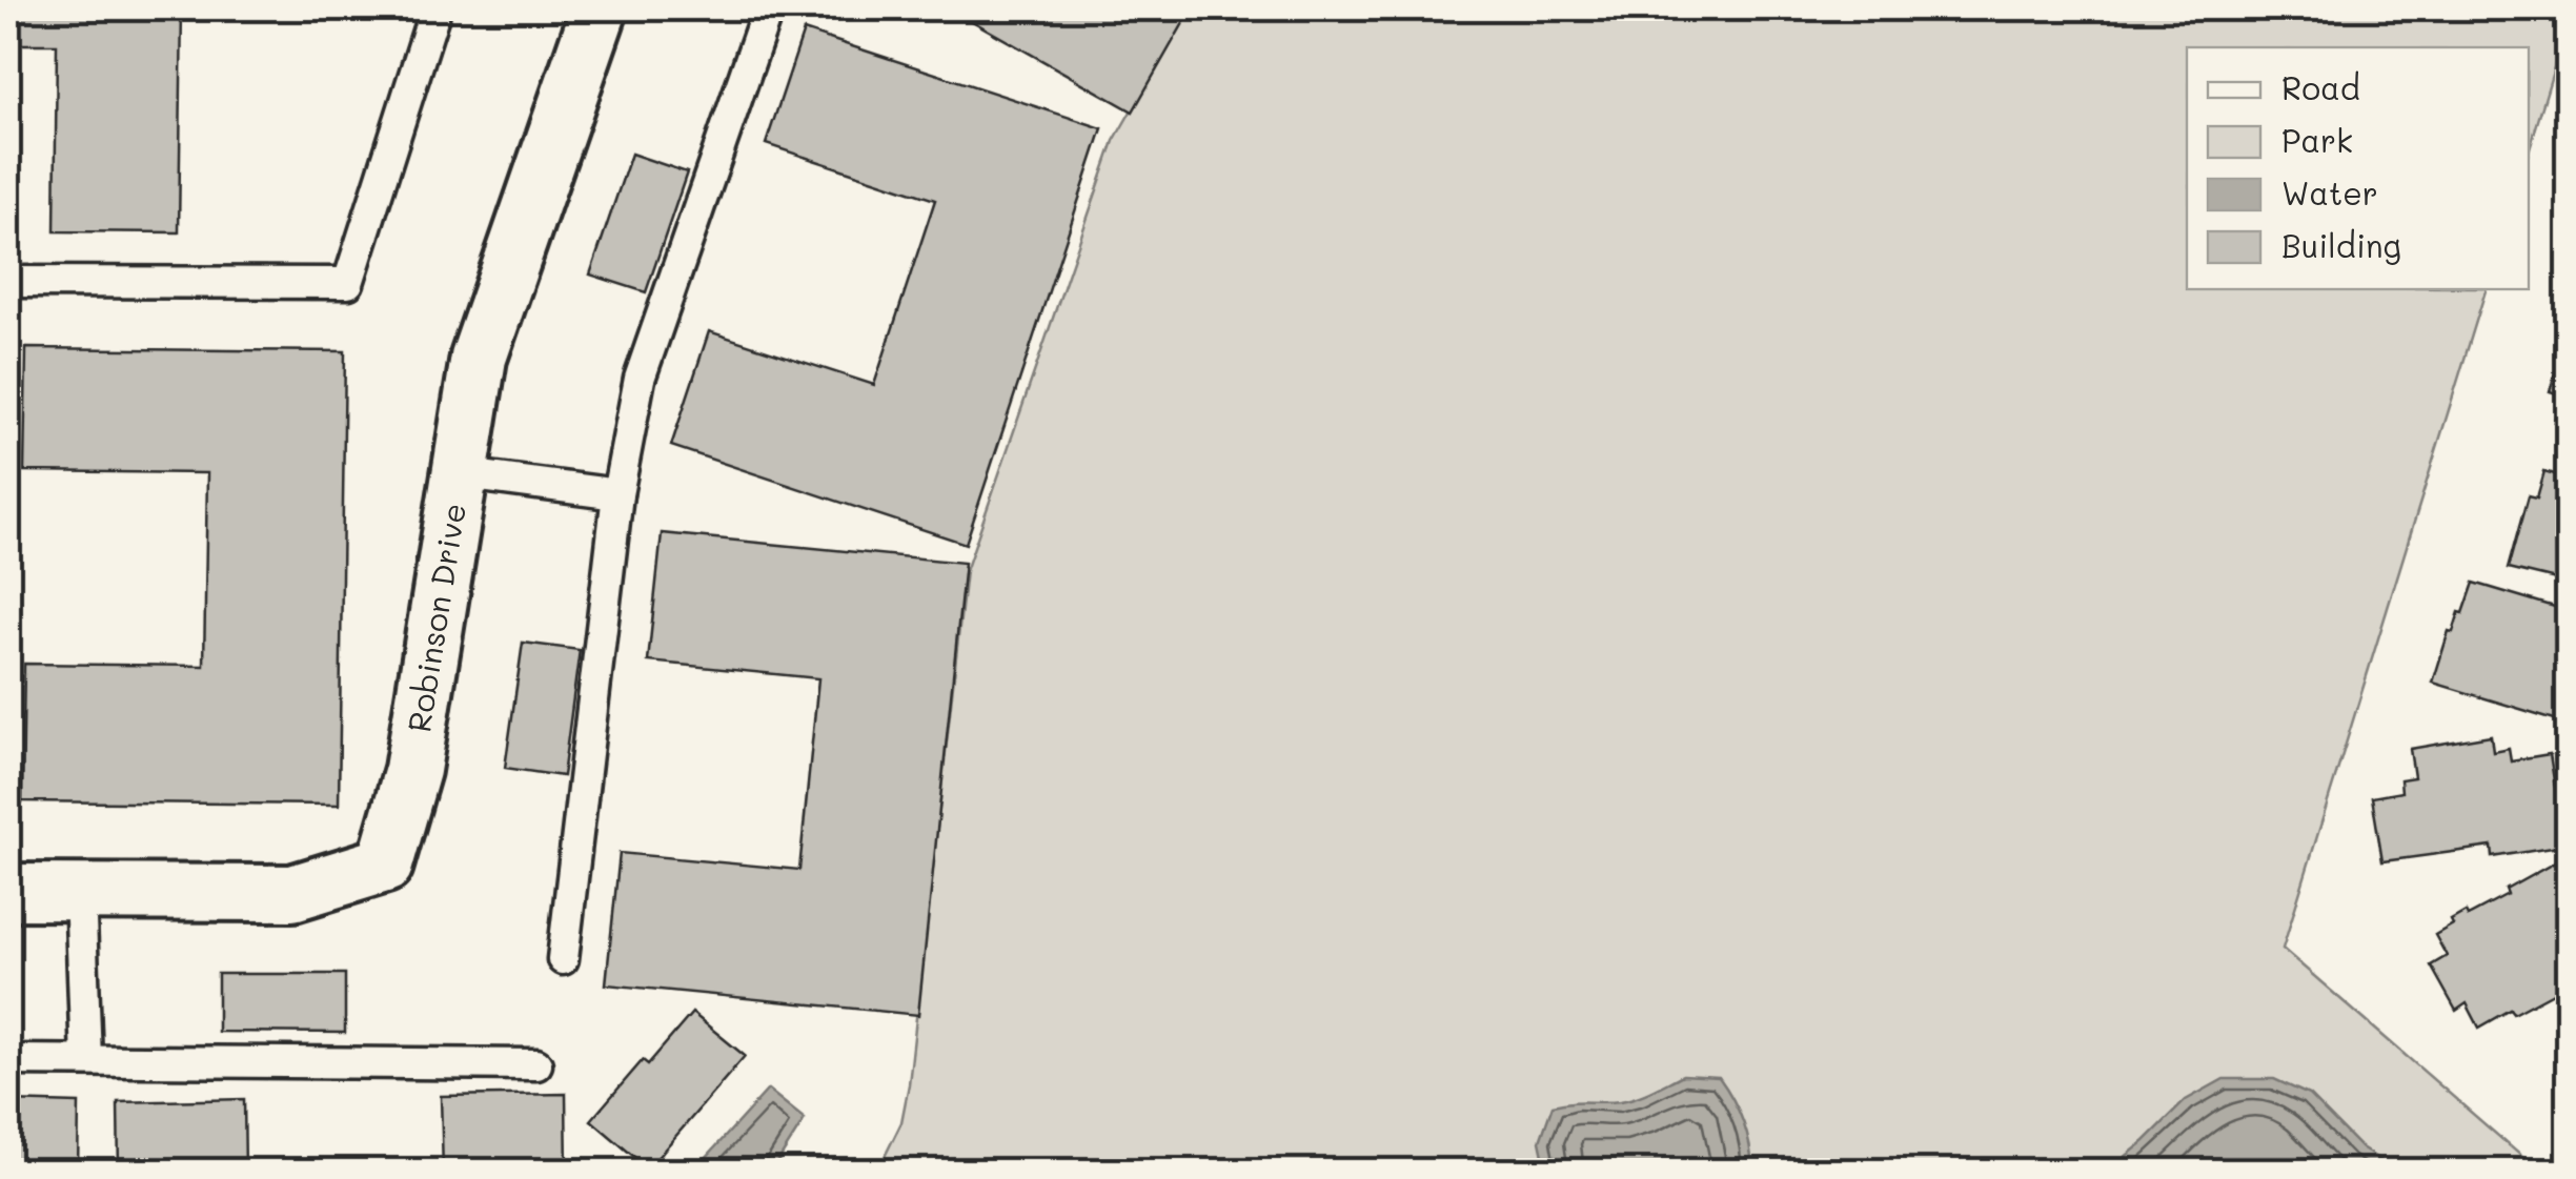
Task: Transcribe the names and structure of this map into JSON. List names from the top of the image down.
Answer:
{
  "streets": {
    "street": ["Robinson Drive"]
  },
  "legend": [
    "Road",
    "Park",
    "Water",
    "Building"
  ]
}
